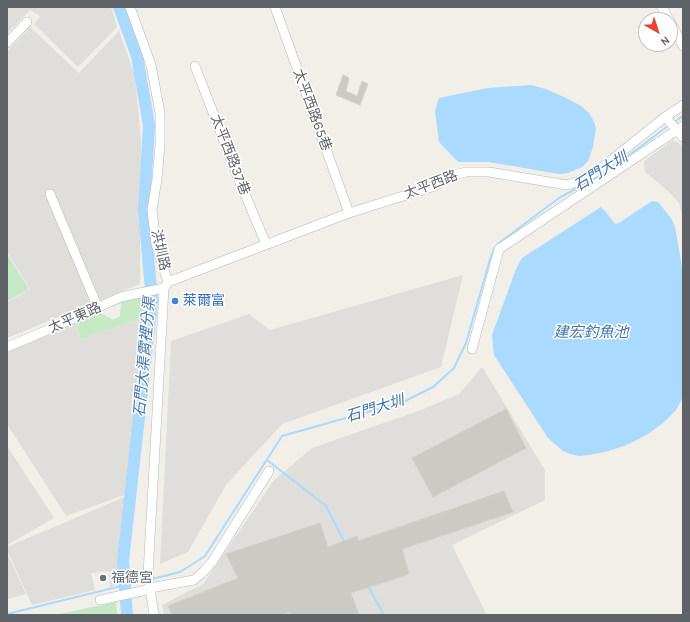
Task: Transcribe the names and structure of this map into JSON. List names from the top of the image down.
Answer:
{
  "streets": {
    "street": [
      "太平西路65巷",
      "太平西路37巷",
      "太平西路",
      "洪圳路",
      "太平東路"
    ]
  },
  "crossings": [
    ["太平西路65巷", "太平西路"],
    ["太平西路37巷", "太平西路"],
    ["太平西路", "洪圳路"],
    ["太平西路", "太平東路"],
    ["洪圳路", "太平東路"]
  ],
  "water": ["石門大圳", "建宏釣魚池", "石門大渠霄裡分渠"],
  "places": ["萊爾富", "福德宮"],
  "north": "bottom right"
}
